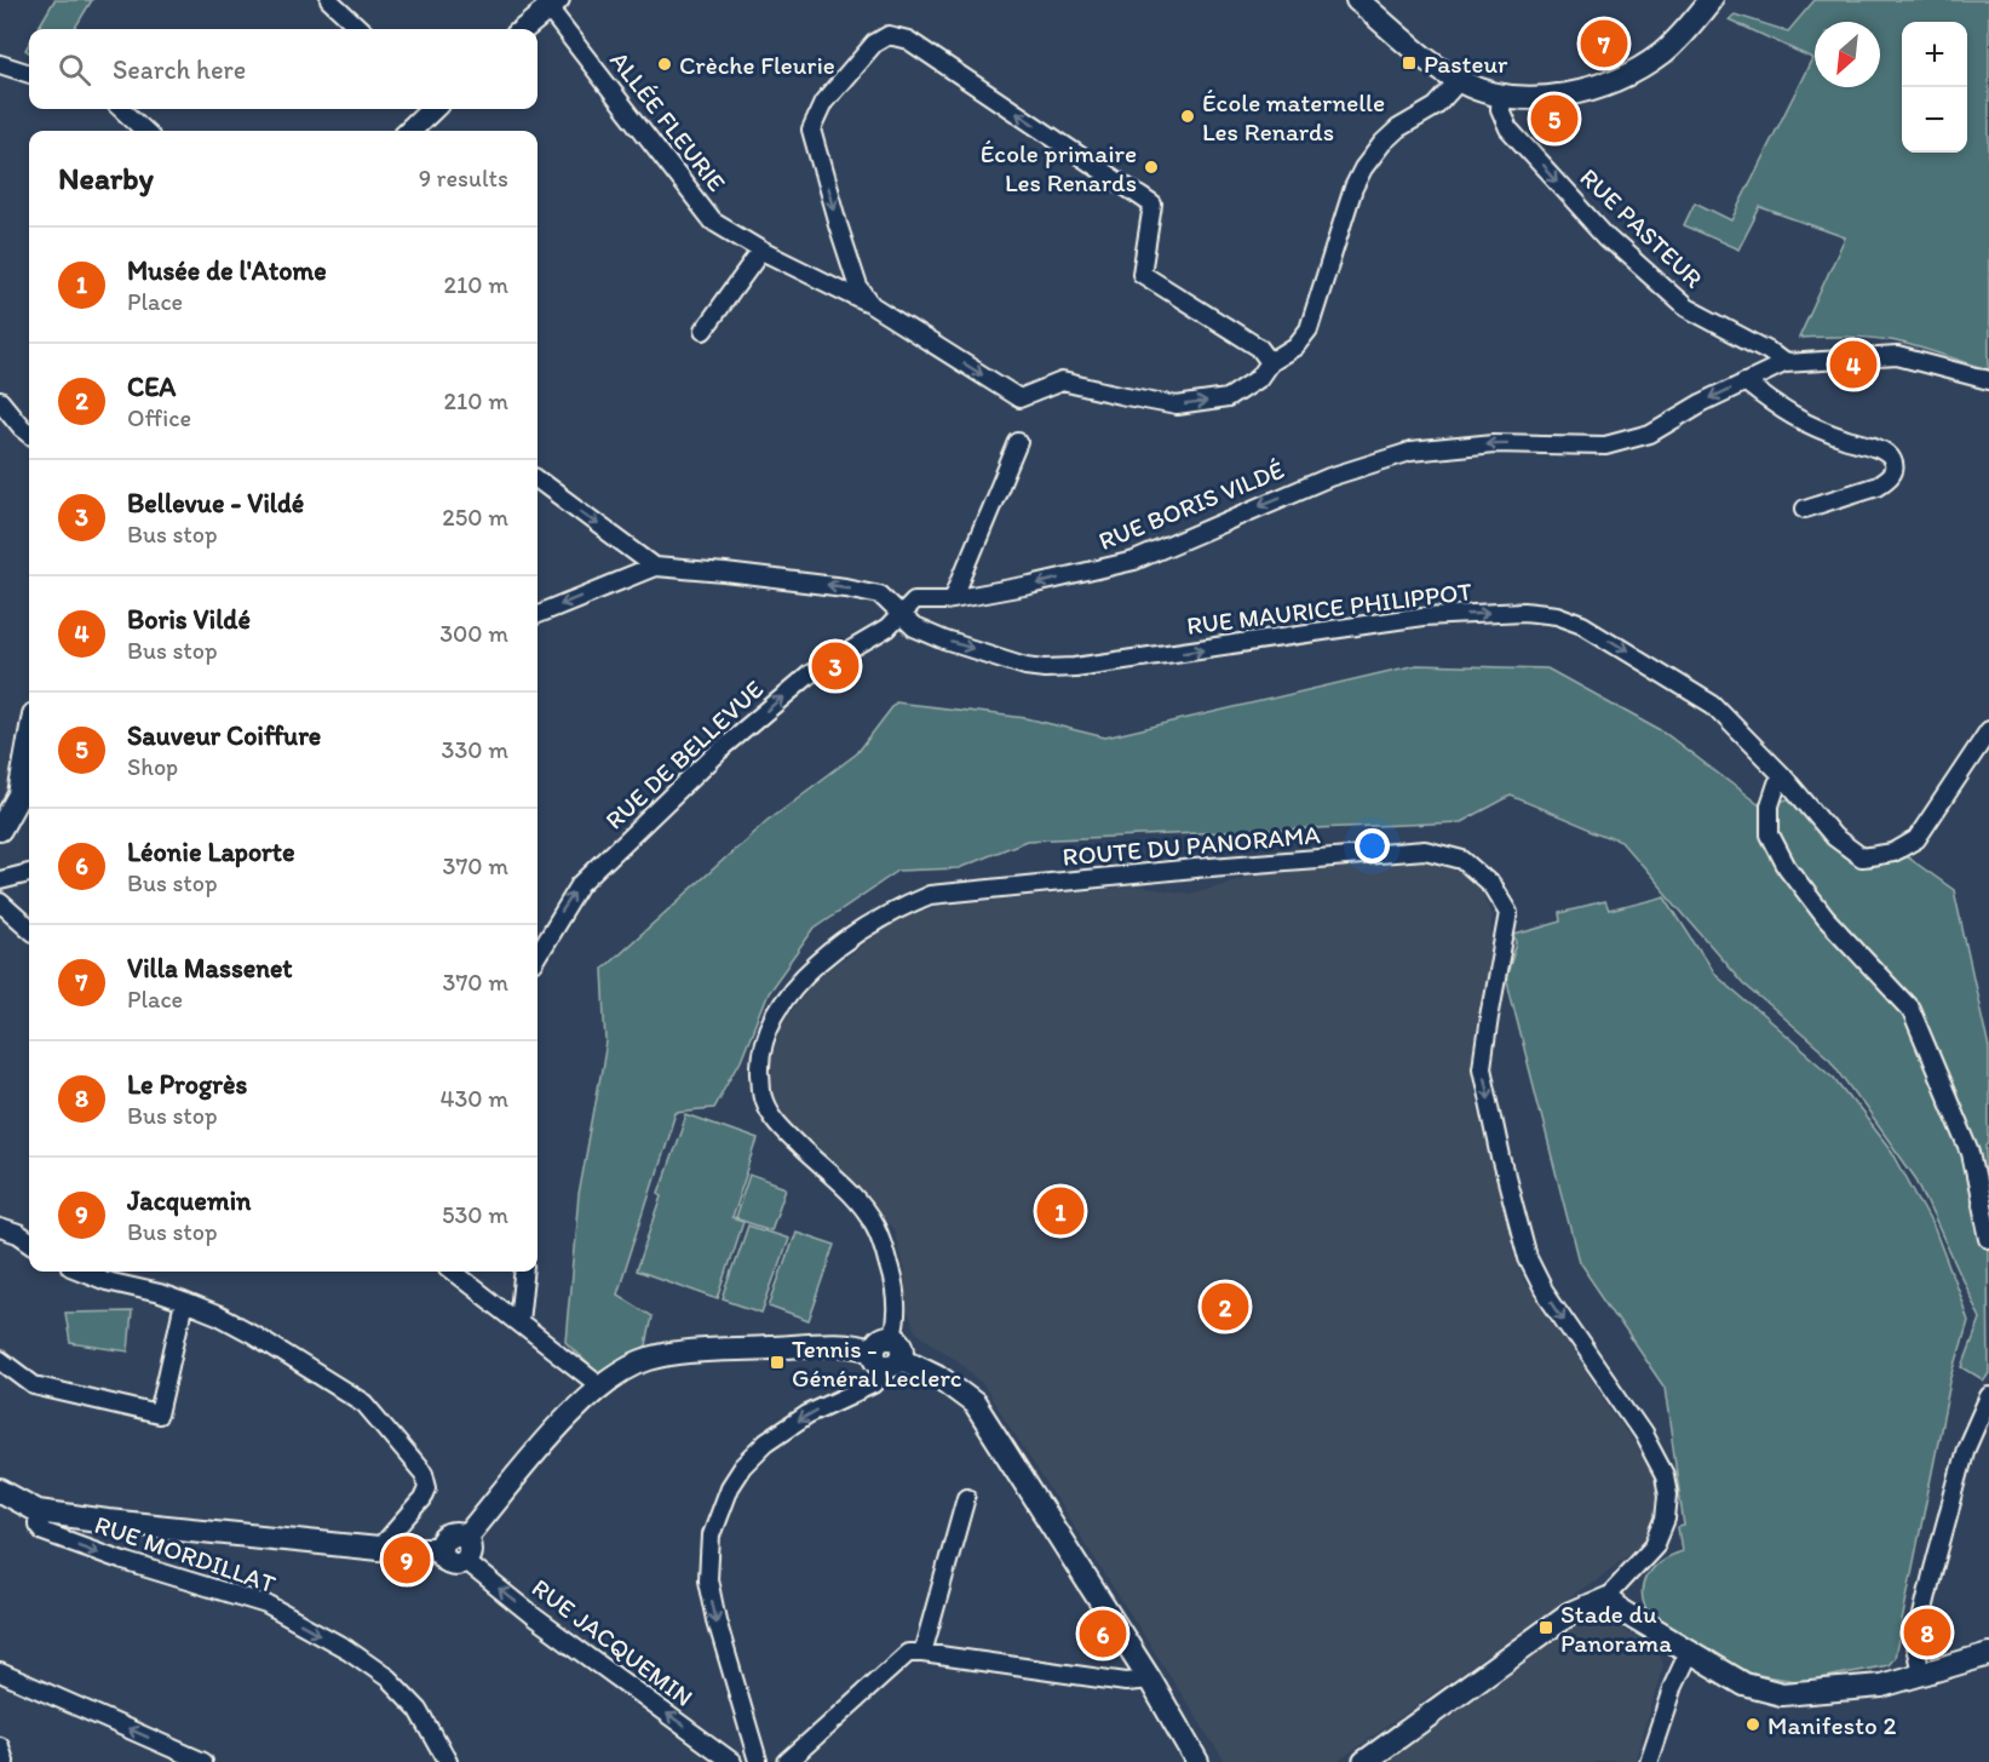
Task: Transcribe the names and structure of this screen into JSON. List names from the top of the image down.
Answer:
{
  "streets": {
    "street": [
      "ALLÉE FLEURIE",
      "RUE PASTEUR",
      "RUE BORIS VILDÉ",
      "RUE MAURICE PHILIPPOT",
      "RUE DE BELLEVUE",
      "ROUTE DU PANORAMA",
      "RUE MORDILLAT",
      "RUE JACQUEMIN"
    ]
  },
  "crossings": [
    ["RUE PASTEUR", "RUE BORIS VILDÉ"],
    ["RUE BORIS VILDÉ", "RUE MAURICE PHILIPPOT"],
    ["RUE BORIS VILDÉ", "RUE DE BELLEVUE"],
    ["RUE MAURICE PHILIPPOT", "RUE DE BELLEVUE"]
  ],
  "one_way": [
    "ALLÉE FLEURIE",
    "RUE PASTEUR",
    "RUE BORIS VILDÉ",
    "RUE MAURICE PHILIPPOT",
    "RUE DE BELLEVUE",
    "RUE JACQUEMIN"
  ],
  "places": {
    "transit": ["Pasteur", "Tennis - Général Leclerc", "Stade du Panorama"],
    "other": [
      "Crèche Fleurie",
      "École maternelle Les Renards",
      "École primaire Les Renards",
      "Manifesto 2"
    ]
  },
  "north": "bottom left",
  "page": {
    "pins": [
      "7",
      "5",
      "4",
      "3",
      "1",
      "2",
      "9",
      "8",
      "6"
    ],
    "map_buttons": ["+", "−"],
    "search": "Search here",
    "heading": ["Nearby", "9 results"],
    "list": [
      {
        "mark": "1",
        "name": "Musée de l'Atome",
        "note": "Place",
        "value": "210 m"
      },
      {
        "mark": "2",
        "name": "CEA",
        "note": "Office",
        "value": "210 m"
      },
      {
        "mark": "3",
        "name": "Bellevue - Vildé",
        "note": "Bus stop",
        "value": "250 m"
      },
      {
        "mark": "4",
        "name": "Boris Vildé",
        "note": "Bus stop",
        "value": "300 m"
      },
      {
        "mark": "5",
        "name": "Sauveur Coiffure",
        "note": "Shop",
        "value": "330 m"
      },
      {
        "mark": "6",
        "name": "Léonie Laporte",
        "note": "Bus stop",
        "value": "370 m"
      },
      {
        "mark": "7",
        "name": "Villa Massenet",
        "note": "Place",
        "value": "370 m"
      },
      {
        "mark": "8",
        "name": "Le Progrès",
        "note": "Bus stop",
        "value": "430 m"
      },
      {
        "mark": "9",
        "name": "Jacquemin",
        "note": "Bus stop",
        "value": "530 m"
      }
    ]
  }
}
